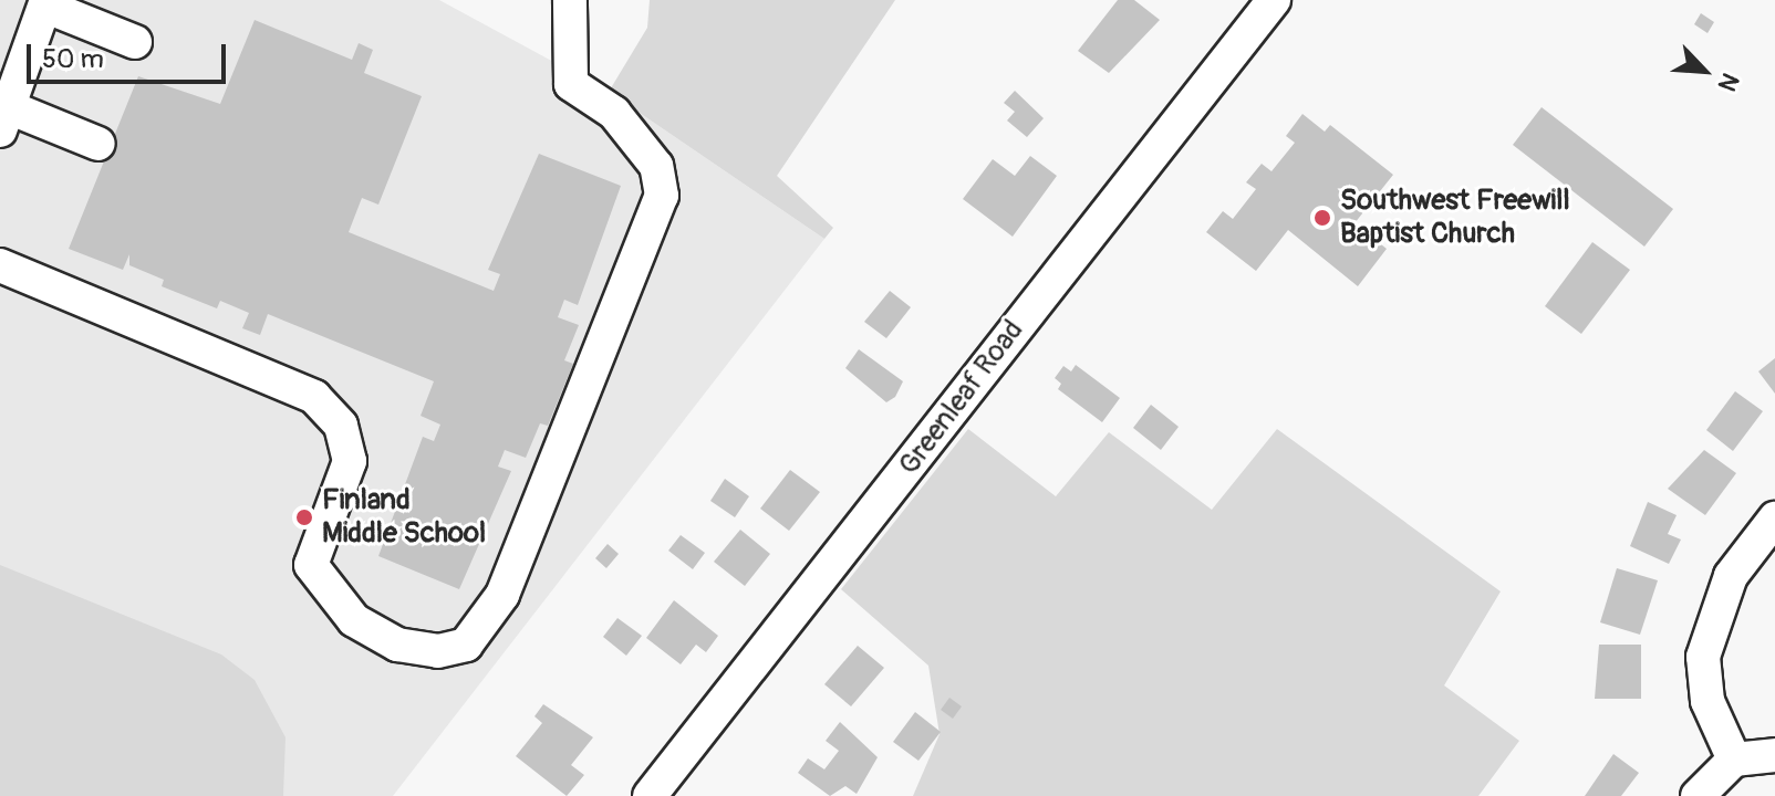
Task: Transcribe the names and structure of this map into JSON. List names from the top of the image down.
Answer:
{
  "streets": {
    "street": ["Greenleaf Road"]
  },
  "places": ["Southwest Freewill Baptist Church", "Finland Middle School"],
  "scale_bar": "50 m",
  "north": "bottom right"
}
